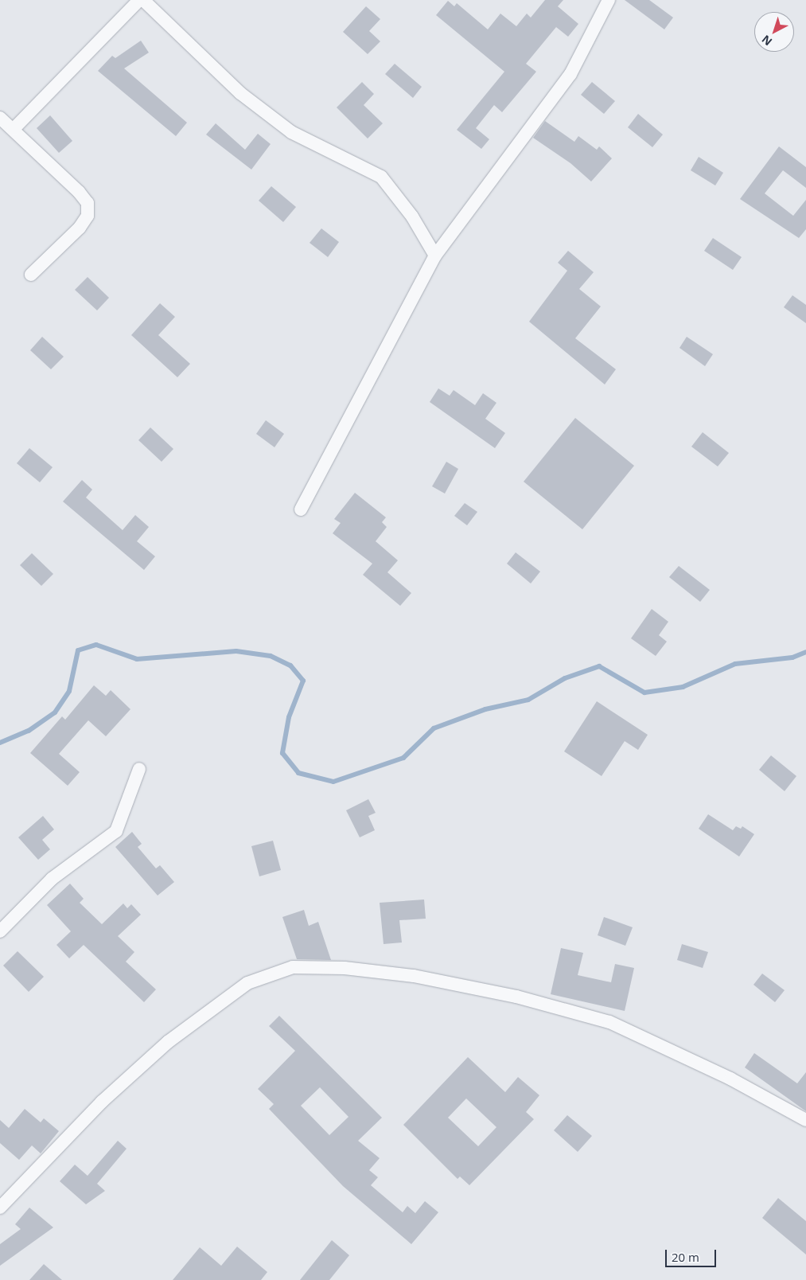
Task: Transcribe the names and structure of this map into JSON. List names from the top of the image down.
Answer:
{
  "scale_bar": "20 m",
  "north": "bottom left"
}
